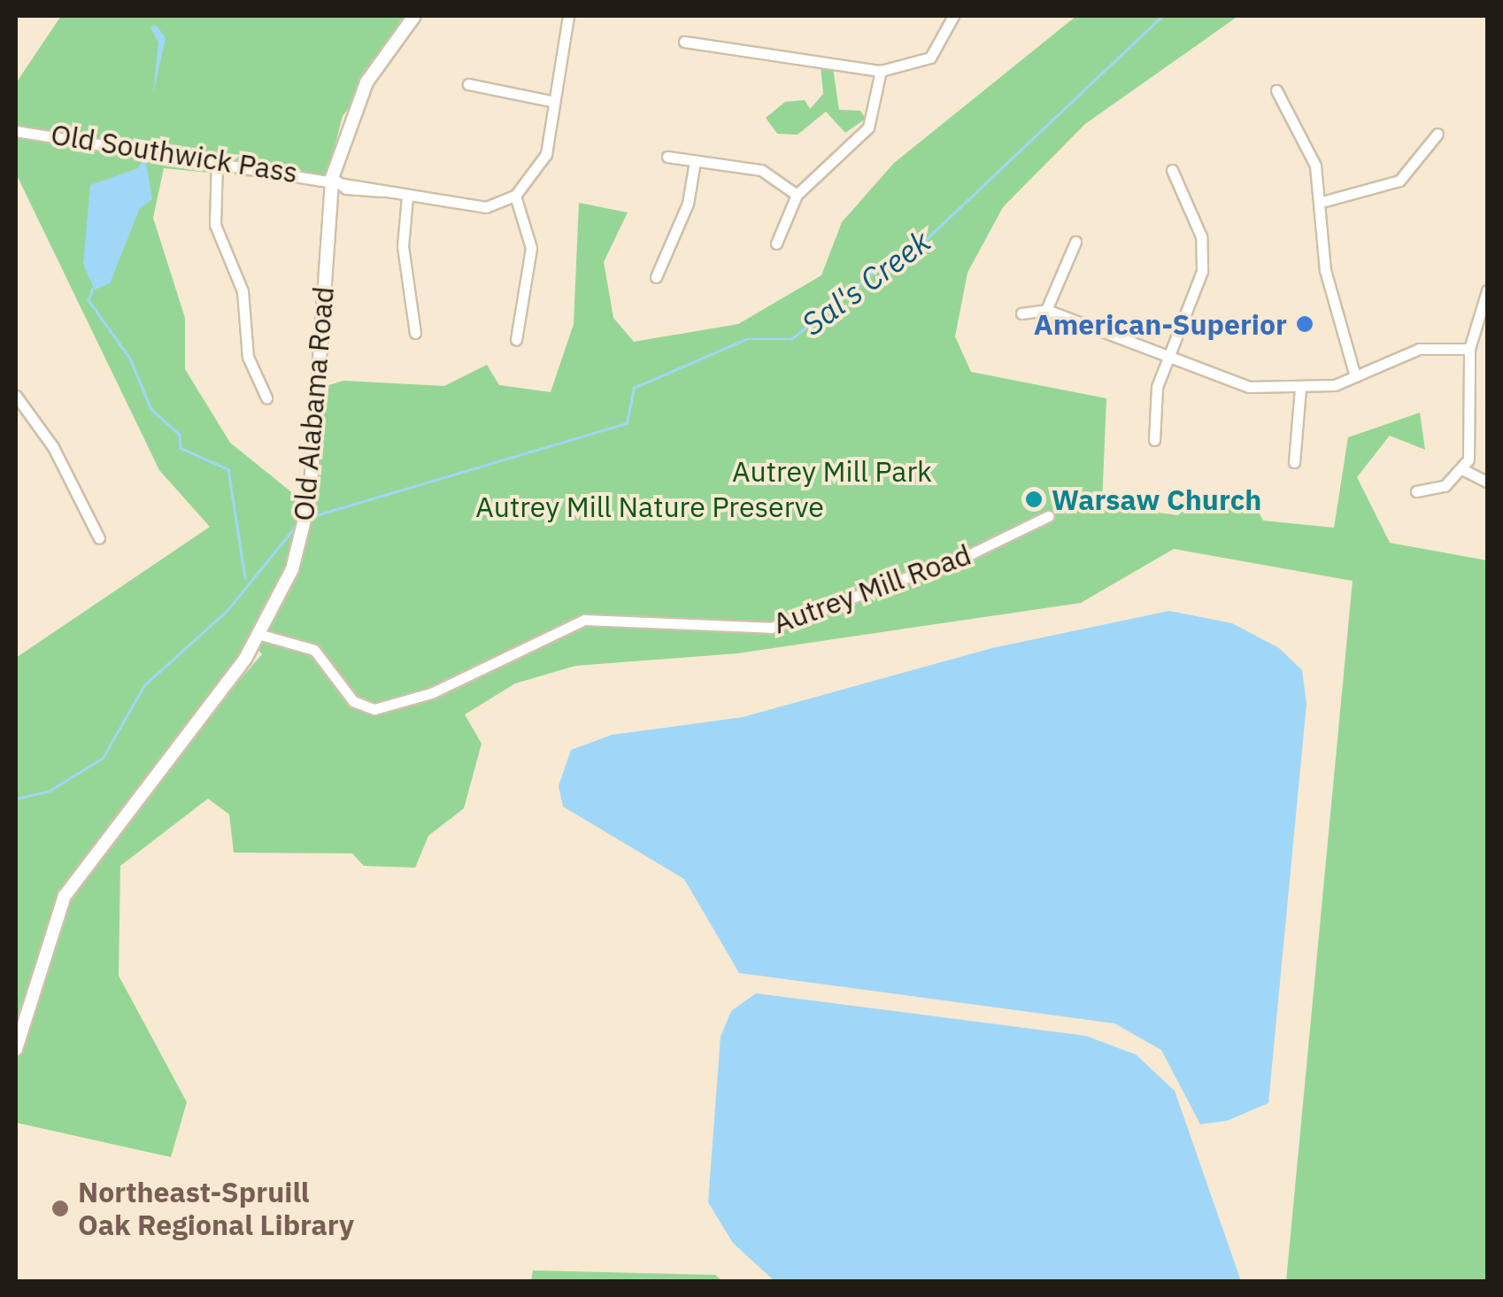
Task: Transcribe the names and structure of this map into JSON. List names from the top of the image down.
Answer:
{
  "streets": {
    "main road": ["Old Alabama Road"],
    "street": ["Old Southwick Pass", "Autrey Mill Road"]
  },
  "crossings": [
    ["Old Southwick Pass", "Old Alabama Road"],
    ["Old Alabama Road", "Autrey Mill Road"]
  ],
  "water": ["Sal's Creek"],
  "parks": ["Autrey Mill Park", "Autrey Mill Nature Preserve"],
  "places": ["American-Superior", "Warsaw Church", "Northeast-Spruill Oak Regional Library"]
}
